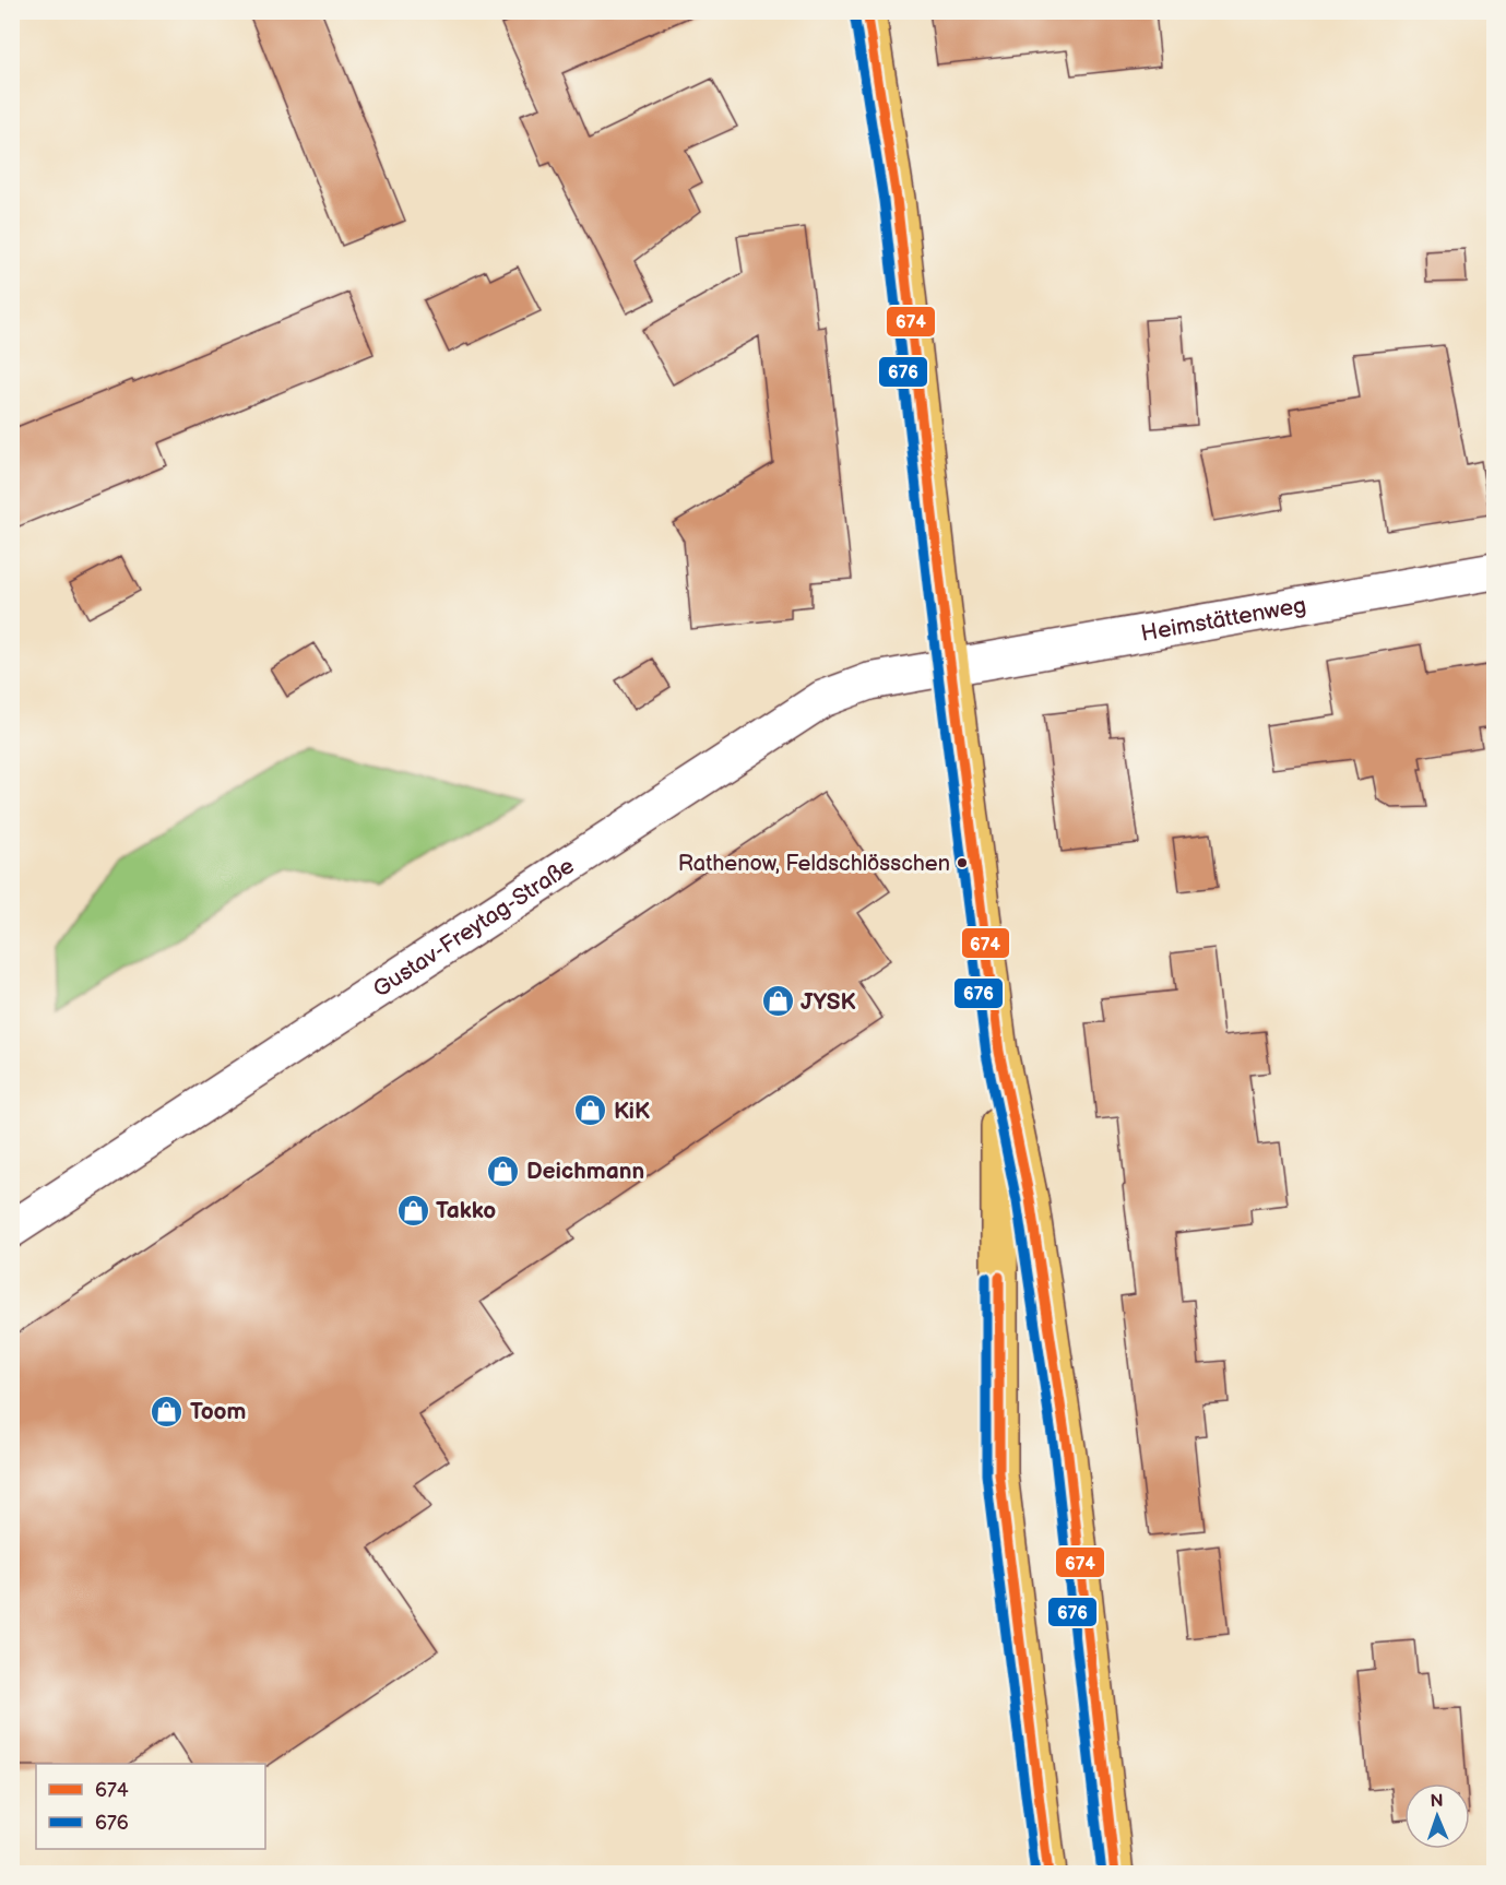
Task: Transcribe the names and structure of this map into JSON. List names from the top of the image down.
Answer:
{
  "streets": {
    "street": ["Heimstättenweg", "Gustav-Freytag-Straße"]
  },
  "crossings": [
    ["Heimstättenweg", "Gustav-Freytag-Straße"]
  ],
  "places": {
    "other": ["Rathenow, Feldschlösschen"],
    "shop": [
      "JYSK",
      "KiK",
      "Deichmann",
      "Takko",
      "Toom"
    ]
  },
  "lines": ["transit line 674", "transit line 676"],
  "legend": ["674", "676"],
  "north": "top"
}
